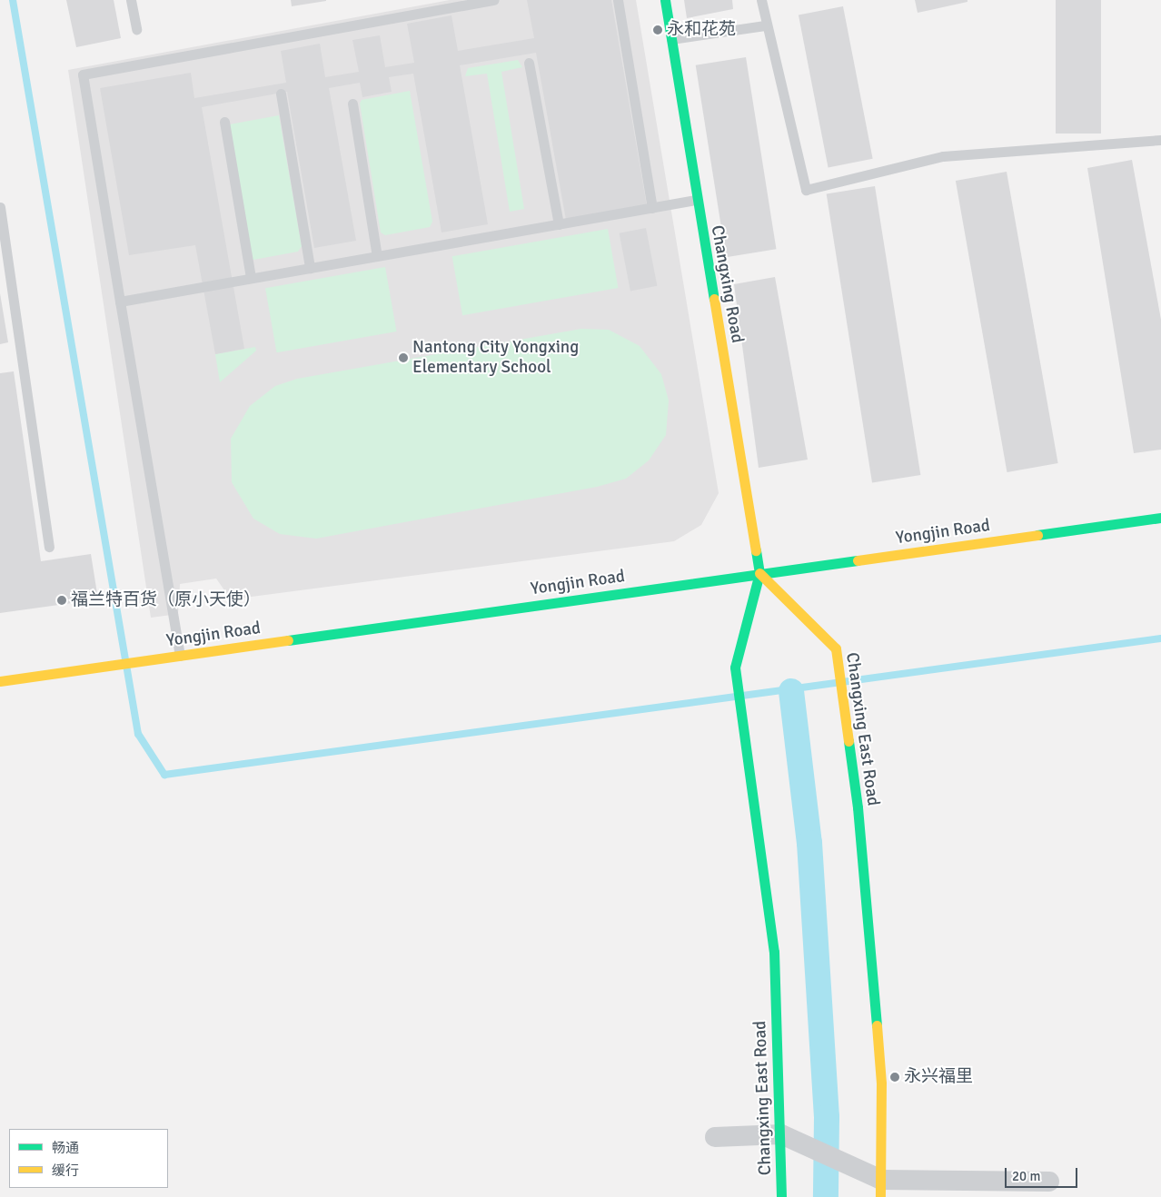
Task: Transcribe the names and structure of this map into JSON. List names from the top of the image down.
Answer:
{
  "streets": {
    "street": ["Changxing Road", "Yongjin Road", "Changxing East Road"]
  },
  "crossings": [
    ["Changxing Road", "Yongjin Road"],
    ["Changxing Road", "Changxing East Road"],
    ["Yongjin Road", "Changxing East Road"]
  ],
  "places": [
    "永和花苑",
    "Nantong City Yongxing Elementary School",
    "福兰特百货（原小天使）",
    "永兴福里"
  ],
  "legend": ["畅通", "缓行"],
  "scale_bar": "20 m"
}
